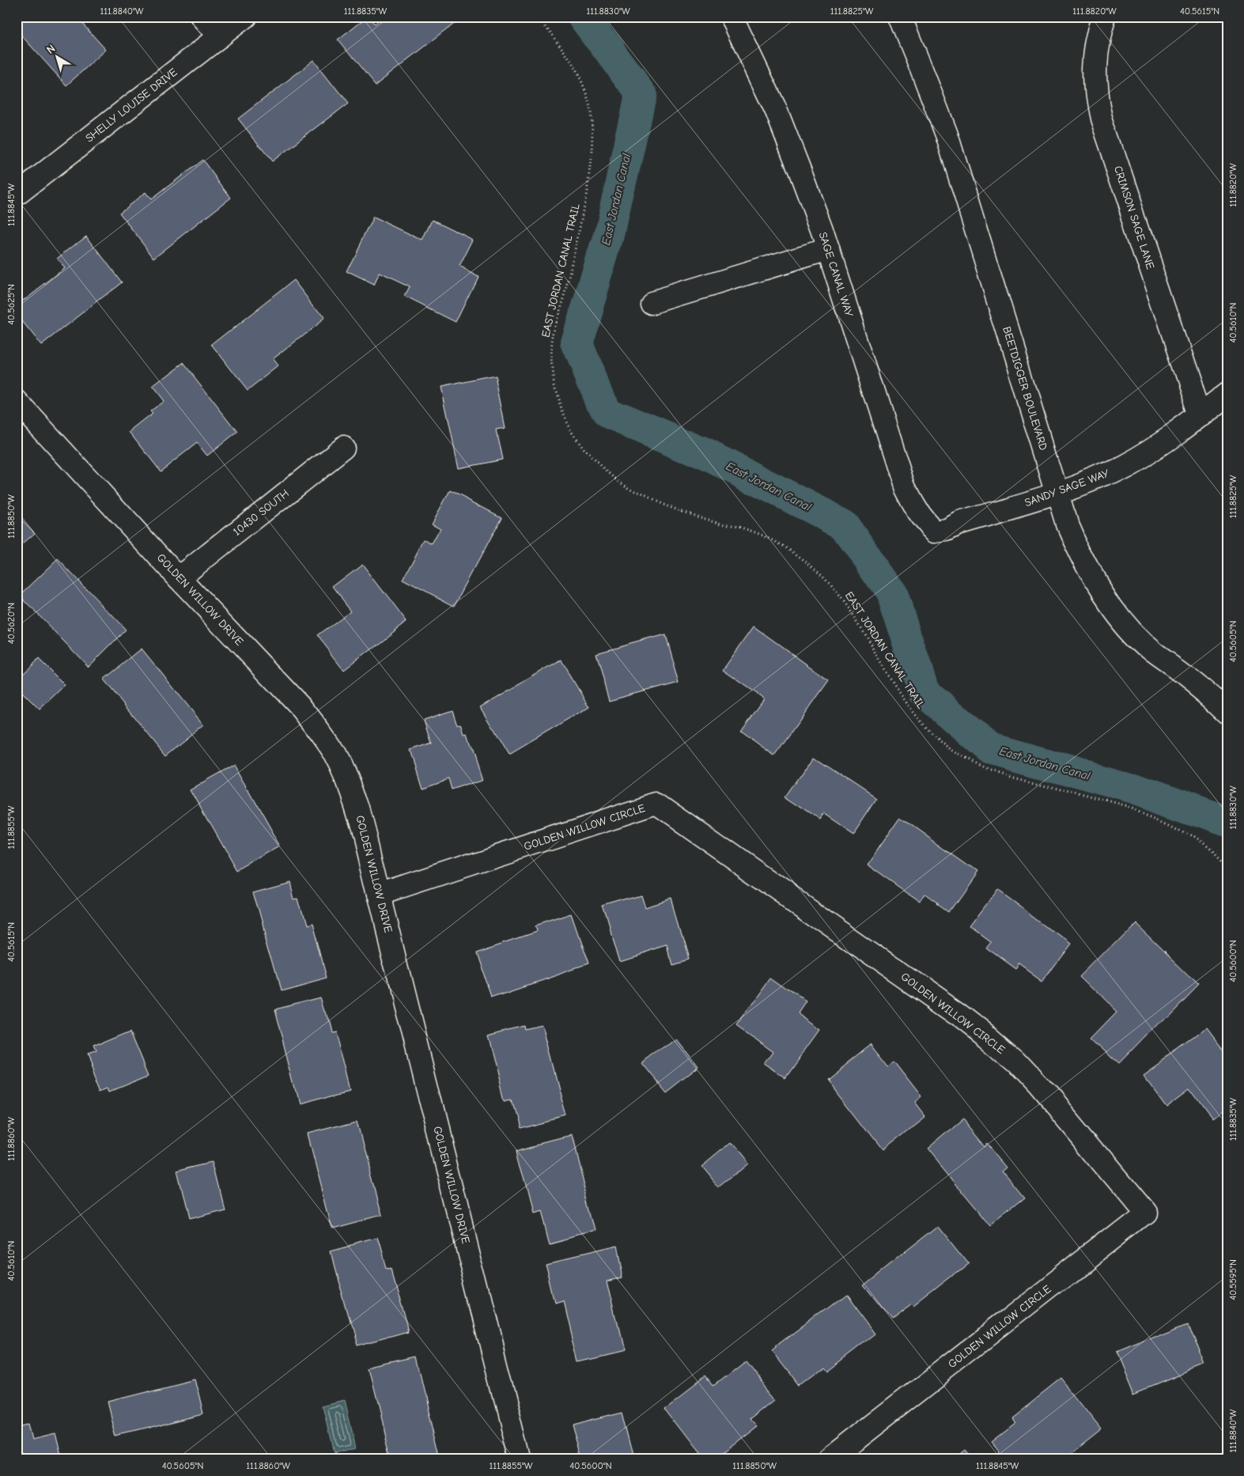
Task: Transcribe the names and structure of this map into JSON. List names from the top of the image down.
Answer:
{
  "streets": {
    "street": [
      "SHELLY LOUISE DRIVE",
      "CRIMSON SAGE LANE",
      "SAGE CANAL WAY",
      "BEETDIGGER BOULEVARD",
      "SANDY SAGE WAY",
      "10430 SOUTH",
      "GOLDEN WILLOW DRIVE",
      "GOLDEN WILLOW CIRCLE"
    ],
    "path": ["EAST JORDAN CANAL TRAIL"]
  },
  "crossings": [
    ["CRIMSON SAGE LANE", "SANDY SAGE WAY"],
    ["SAGE CANAL WAY", "SANDY SAGE WAY"],
    ["BEETDIGGER BOULEVARD", "SANDY SAGE WAY"],
    ["10430 SOUTH", "GOLDEN WILLOW DRIVE"],
    ["GOLDEN WILLOW DRIVE", "GOLDEN WILLOW CIRCLE"]
  ],
  "water": ["East Jordan Canal"],
  "north": "top left",
  "coordinates": [
    "111.8840°W",
    "111.8835°W",
    "111.8830°W",
    "111.8825°W",
    "111.8820°W",
    "40.5615°N",
    "111.8845°W",
    "40.5625°N",
    "40.5610°N",
    "111.8850°W",
    "40.5620°N",
    "40.5605°N",
    "111.8855°W",
    "40.5600°N",
    "111.8860°W",
    "40.5595°N"
  ]
}
